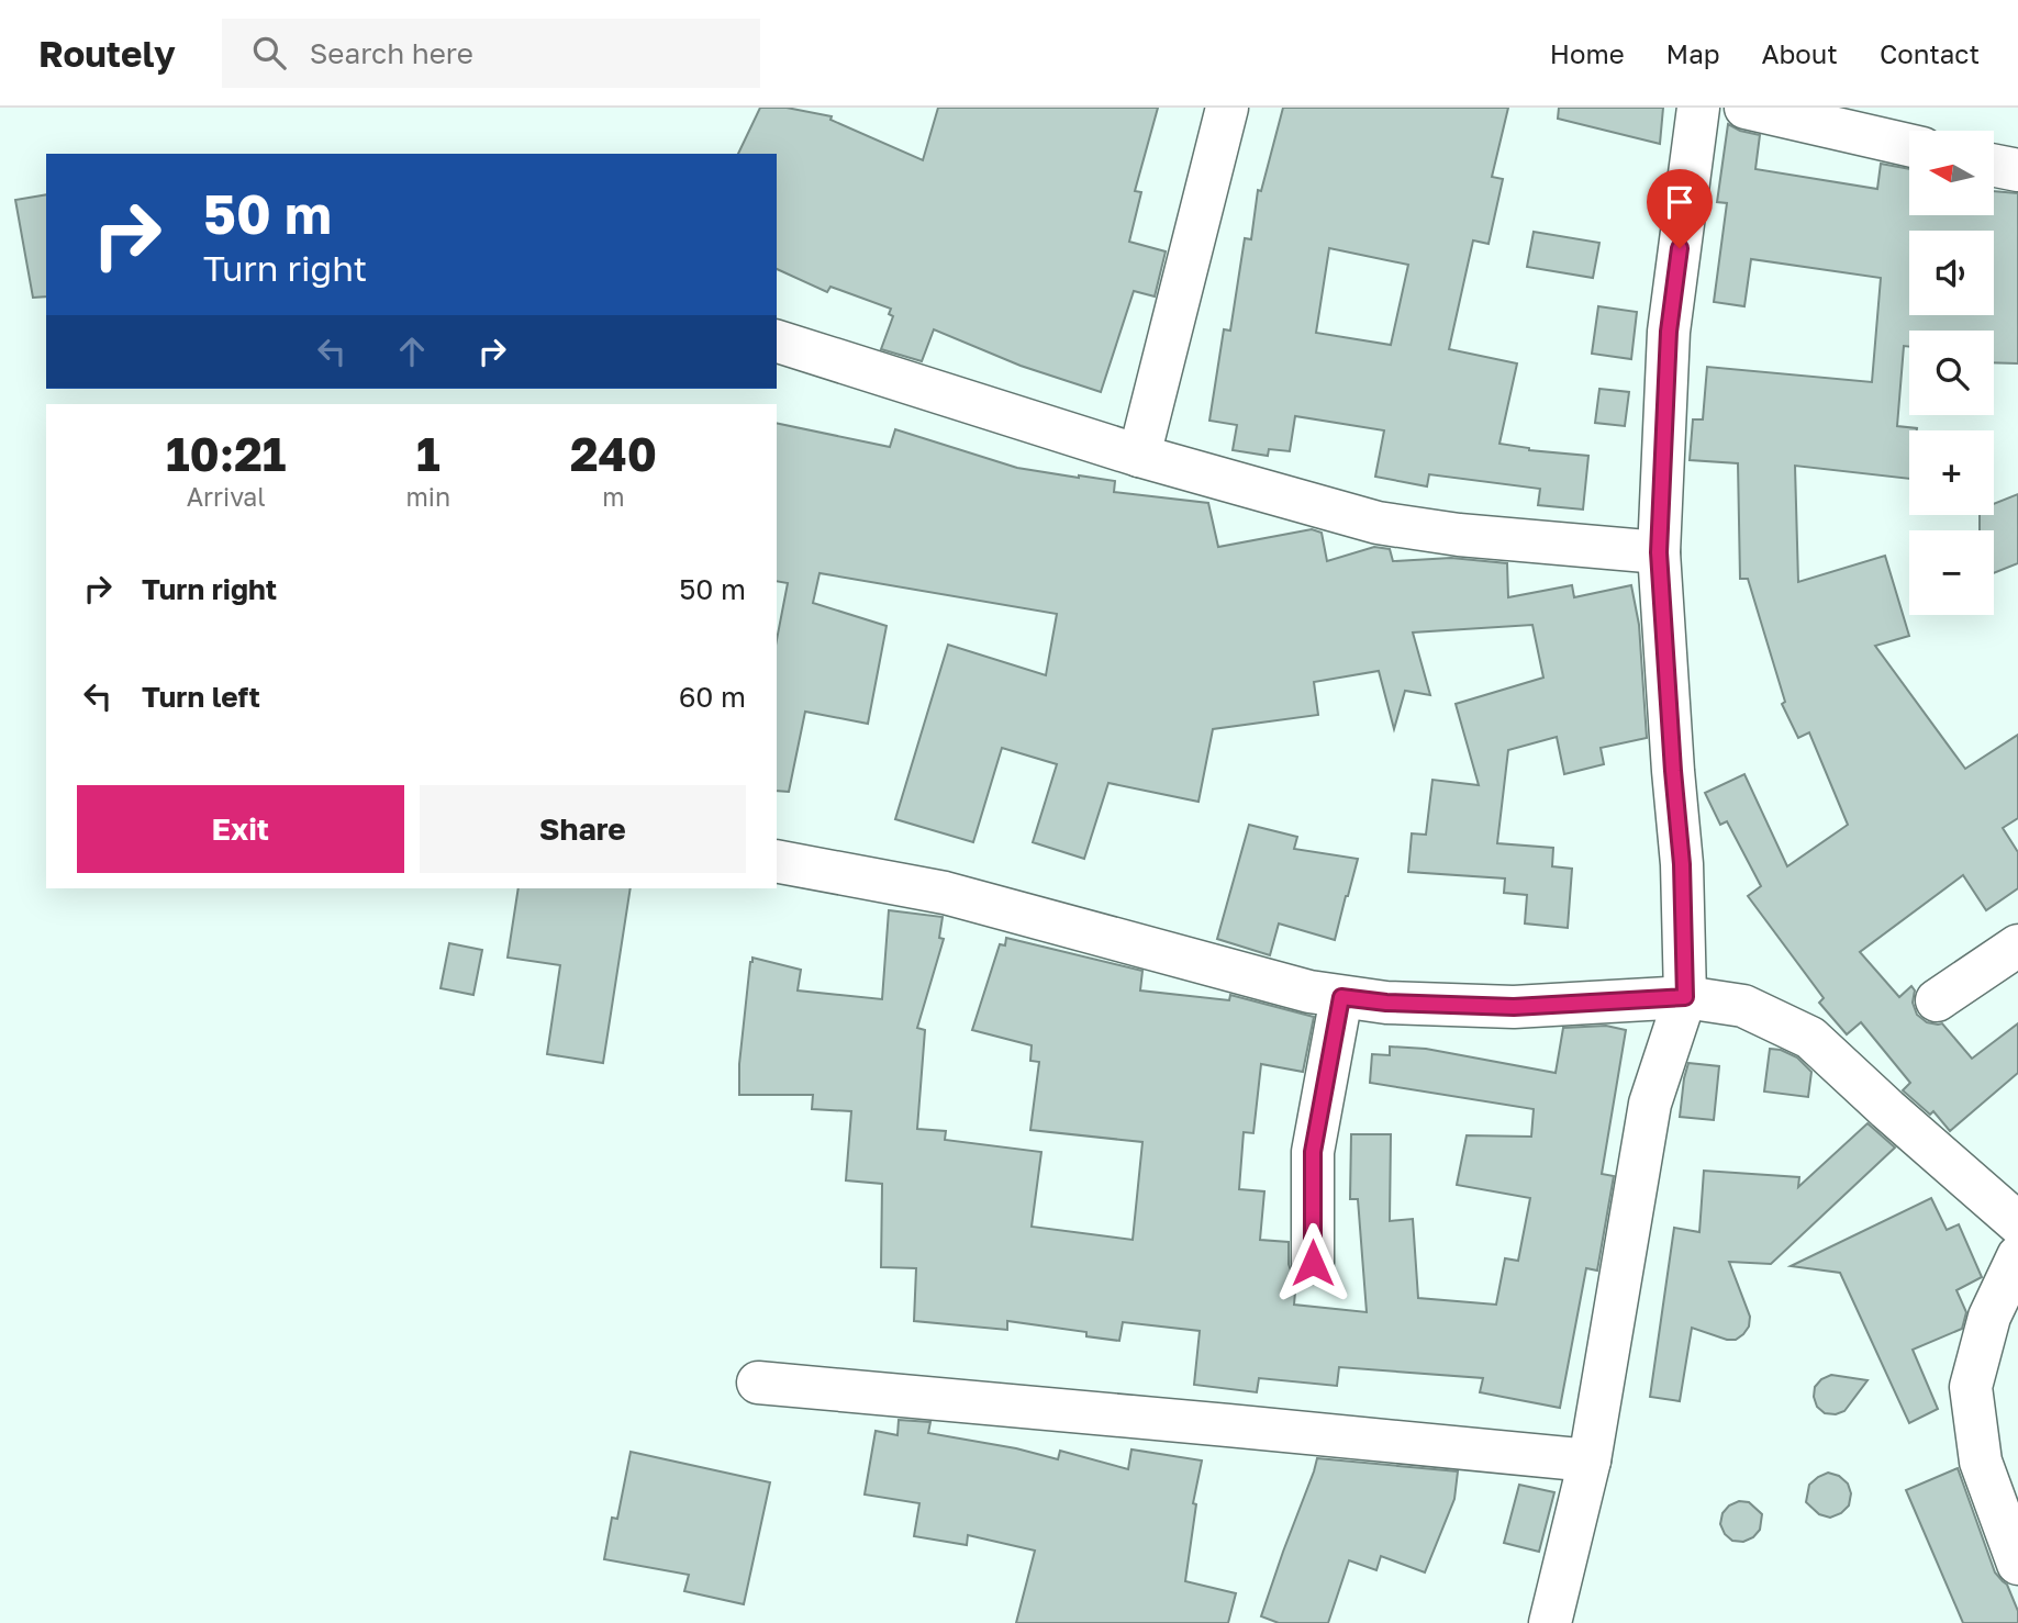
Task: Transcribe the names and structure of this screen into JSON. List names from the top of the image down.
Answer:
{
  "north": "left",
  "page": {
    "header": "Routely",
    "search": "Search here",
    "nav": [
      "Home",
      "Map",
      "About",
      "Contact"
    ],
    "map_buttons": ["+", "−"],
    "turn": ["50 m", "Turn right"],
    "eta": [
      "10:21",
      "Arrival",
      "1",
      "min",
      "240",
      "m"
    ],
    "list": [
      {
        "name": "Turn right",
        "value": "50 m"
      },
      {
        "name": "Turn left",
        "value": "60 m"
      }
    ],
    "buttons": ["Exit", "Share"]
  }
}
